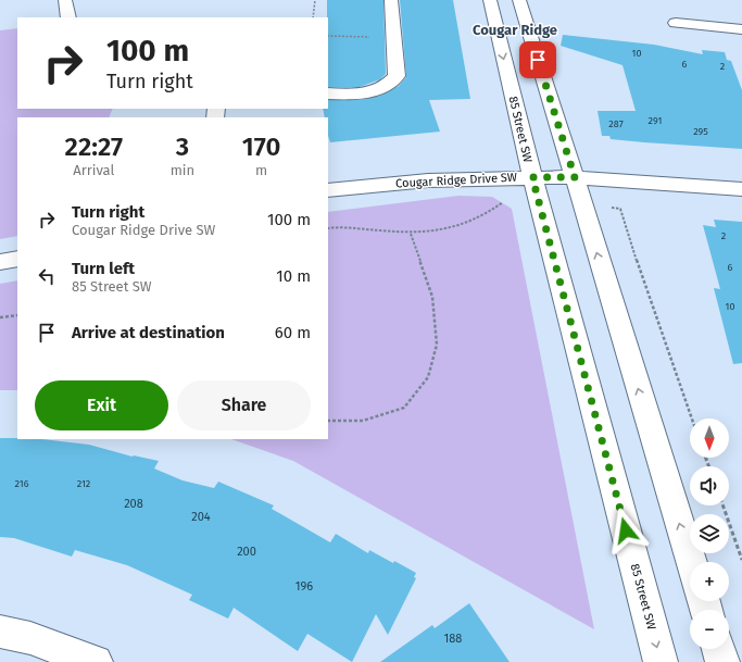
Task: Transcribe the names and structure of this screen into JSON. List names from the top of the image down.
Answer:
{
  "streets": {
    "street": ["85 Street SW", "Cougar Ridge Drive SW"]
  },
  "crossings": [
    ["85 Street SW", "Cougar Ridge Drive SW"]
  ],
  "districts": ["Cougar Ridge"],
  "house_numbers": [
    "10",
    "6",
    "2",
    "291",
    "287",
    "295",
    "2",
    "6",
    "10",
    "216",
    "212",
    "208",
    "204",
    "200",
    "196",
    "188"
  ],
  "north": "bottom",
  "page": {
    "turn": ["100 m", "Turn right"],
    "eta": [
      "22:27",
      "Arrival",
      "3",
      "min",
      "170",
      "m"
    ],
    "list": [
      {
        "name": "Turn right",
        "note": "Cougar Ridge Drive SW",
        "value": "100 m"
      },
      {
        "name": "Turn left",
        "note": "85 Street SW",
        "value": "10 m"
      },
      {
        "name": "Arrive at destination",
        "value": "60 m"
      }
    ],
    "buttons": ["Exit", "Share"],
    "map_buttons": ["+", "−"]
  }
}
